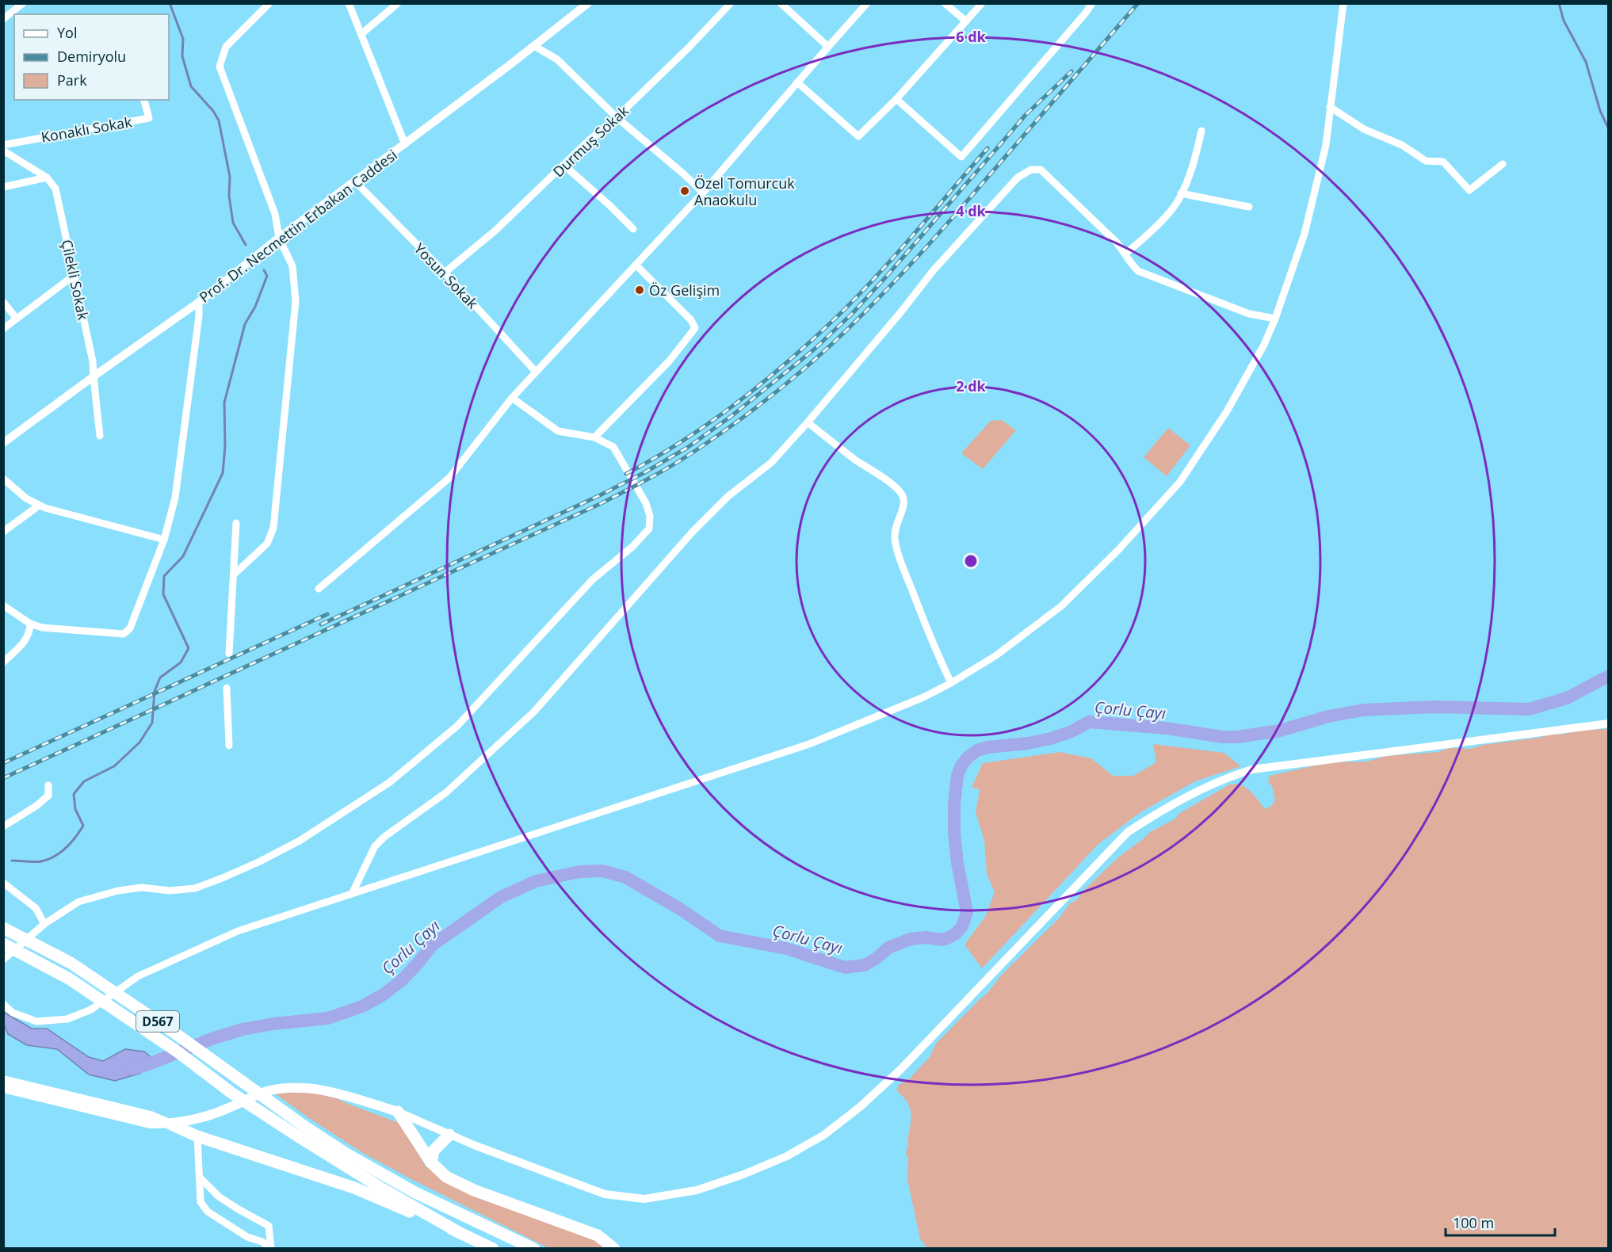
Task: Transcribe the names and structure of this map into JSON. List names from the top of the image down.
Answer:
{
  "streets": {
    "highway": ["D567"],
    "street": [
      "Konaklı Sokak",
      "Durmuş Sokak",
      "Prof. Dr. Necmettin Erbakan Caddesi",
      "Yosun Sokak",
      "Çilekli Sokak"
    ]
  },
  "crossings": [
    ["Durmuş Sokak", "Yosun Sokak"],
    ["Prof. Dr. Necmettin Erbakan Caddesi", "Yosun Sokak"],
    ["Prof. Dr. Necmettin Erbakan Caddesi", "Çilekli Sokak"]
  ],
  "water": ["Çorlu Çayı"],
  "places": ["Özel Tomurcuk Anaokulu", "Öz Gelişim"],
  "legend": ["Yol", "Demiryolu", "Park"],
  "scale_bar": "100 m",
  "rings": ["6 dk", "4 dk", "2 dk"]
}
